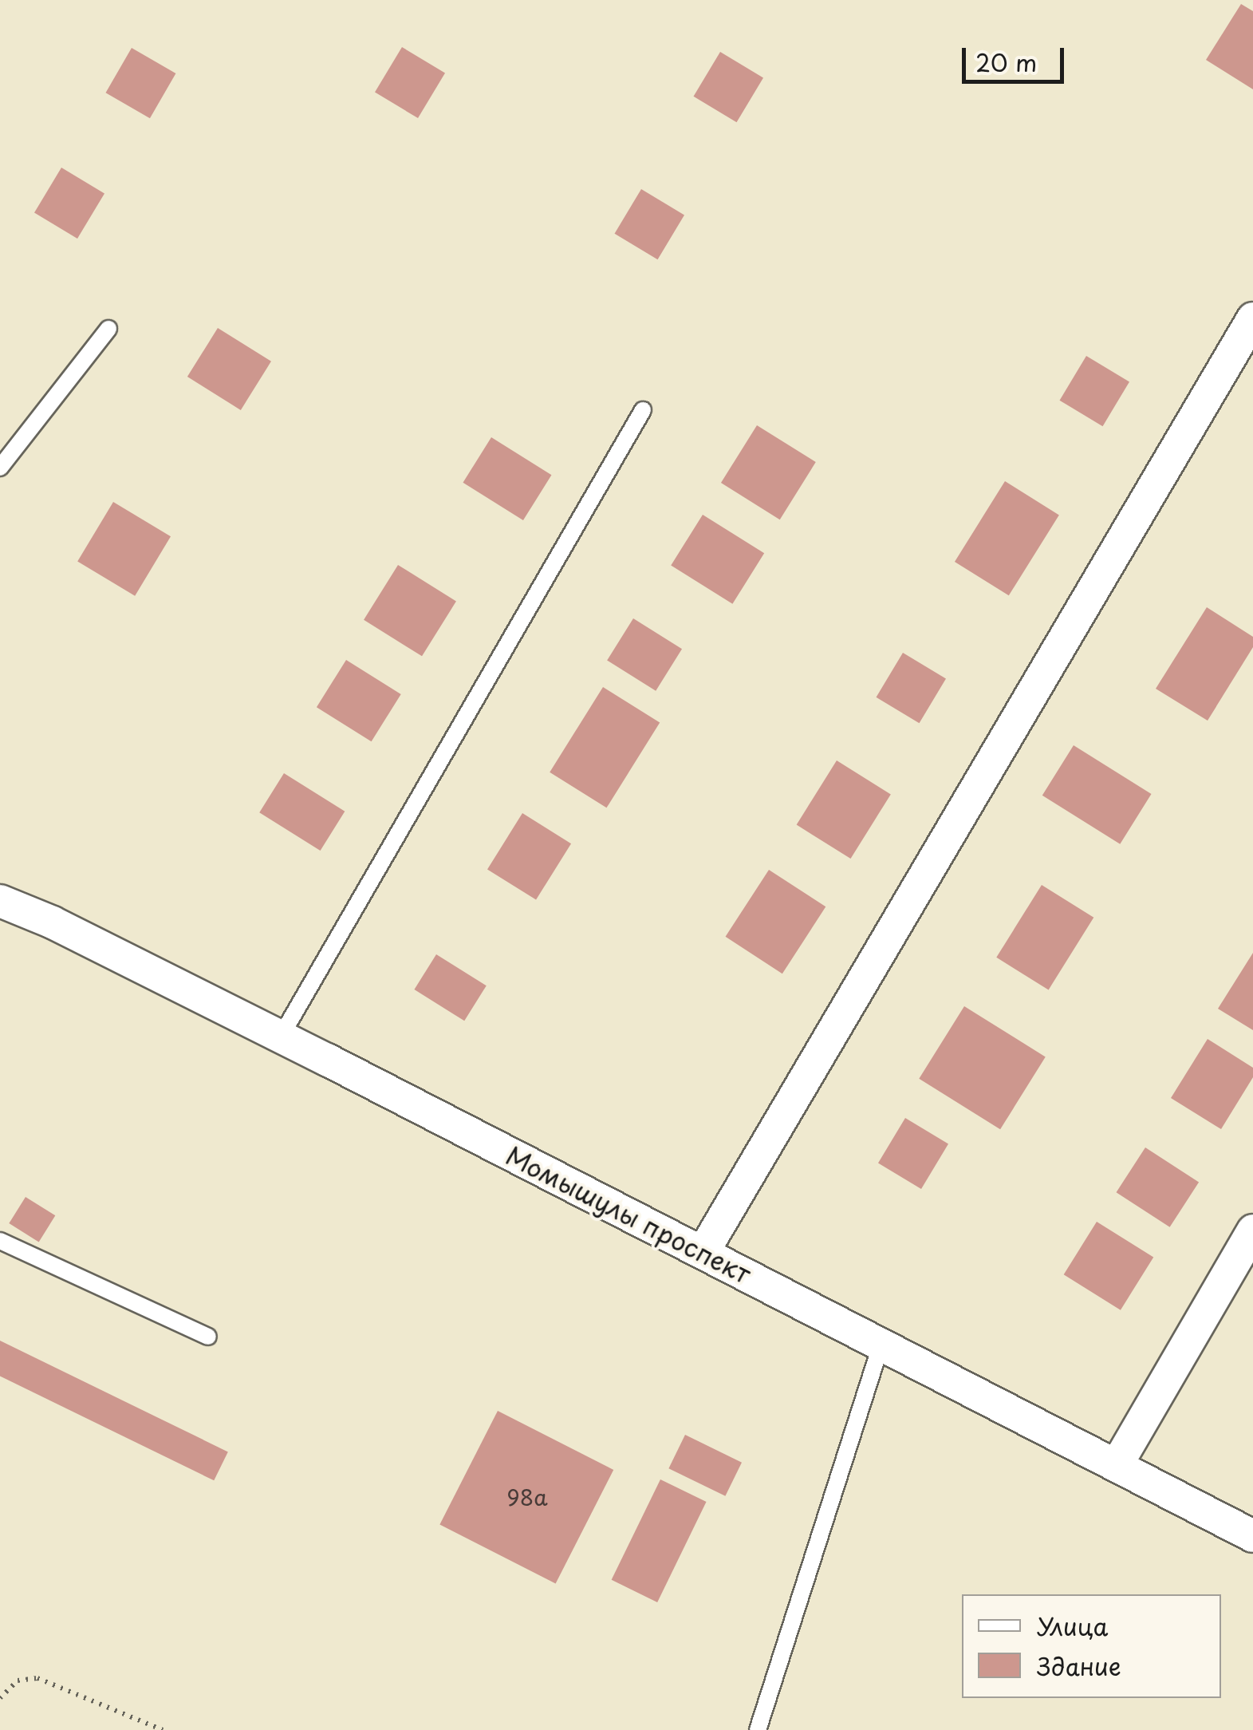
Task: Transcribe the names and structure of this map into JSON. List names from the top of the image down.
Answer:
{
  "streets": {
    "street": ["Момышулы проспект"]
  },
  "house_numbers": ["98а"],
  "legend": ["Улица", "Здание"],
  "scale_bar": "20 m"
}
